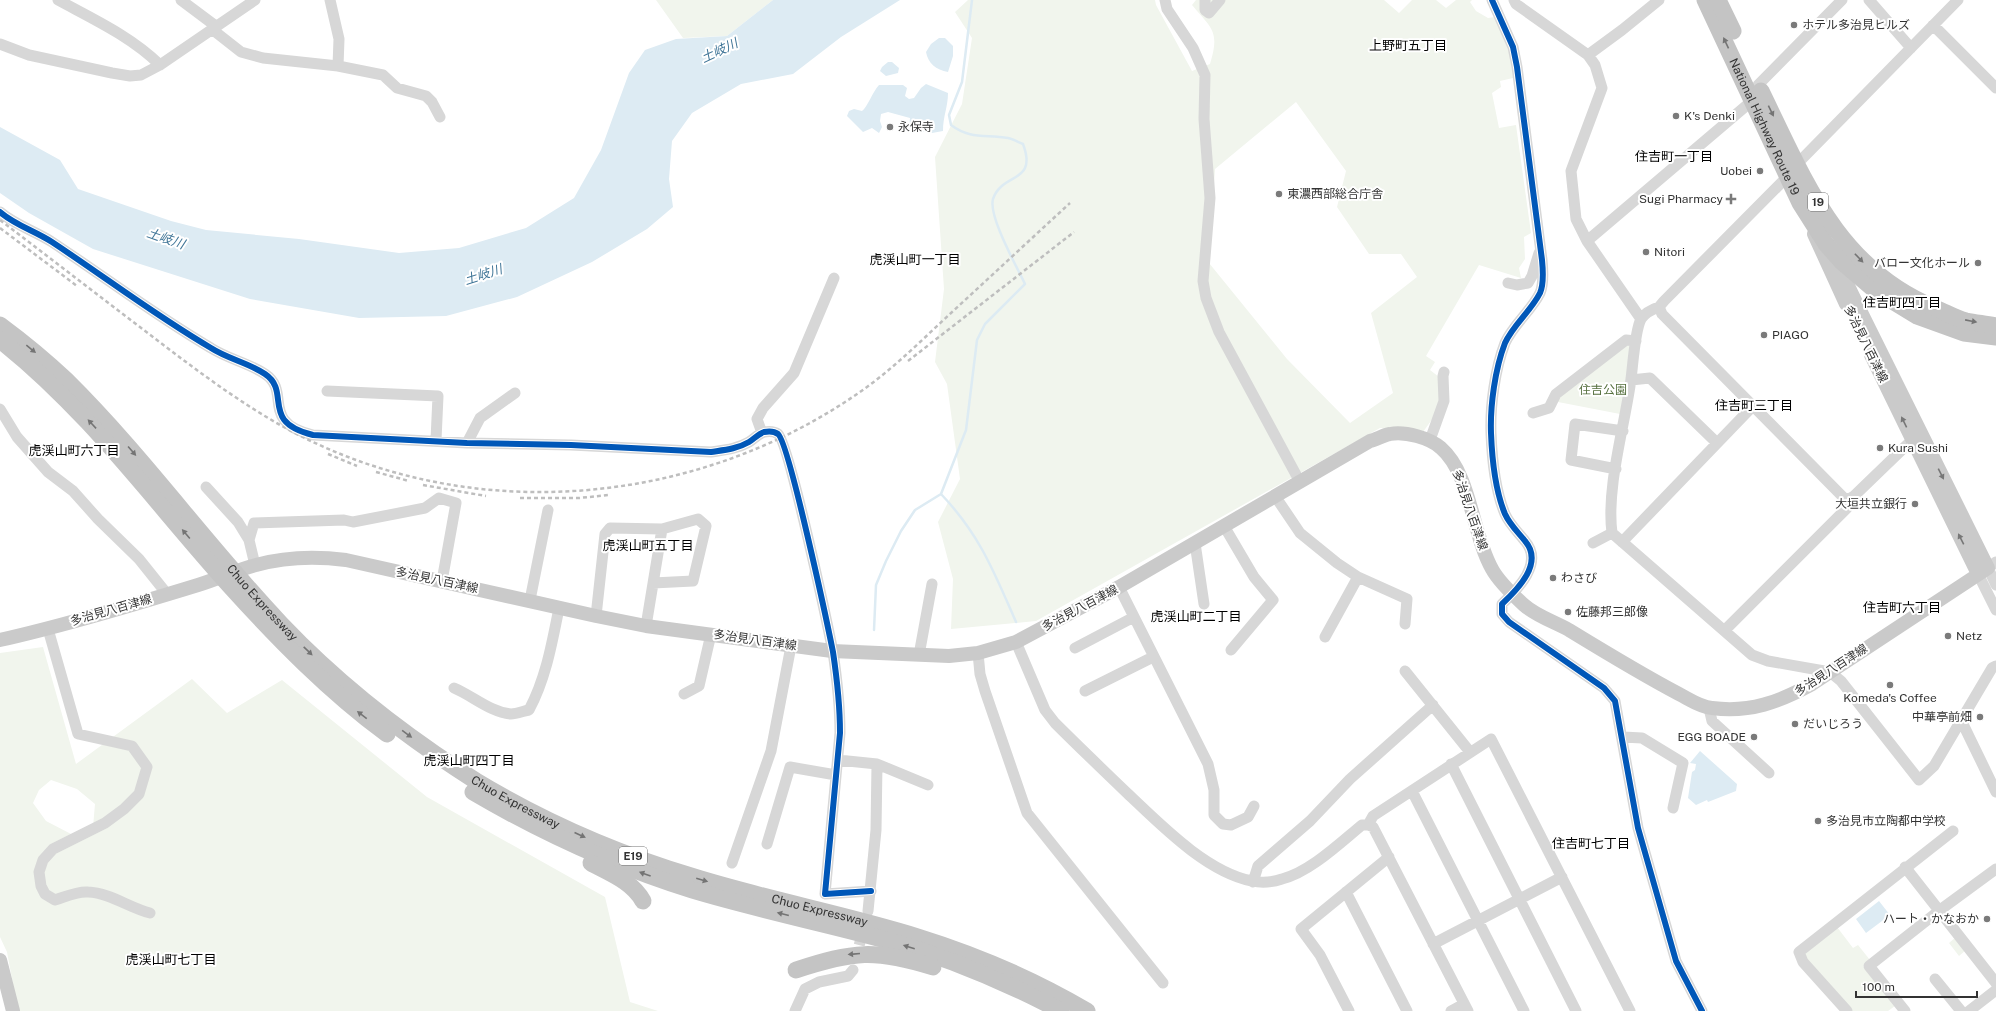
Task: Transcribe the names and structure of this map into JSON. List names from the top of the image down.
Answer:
{
  "streets": {
    "highway": [
      "National Highway Route 19",
      "19",
      "Chuo Expressway",
      "E19"
    ],
    "main road": ["多治見八百津線"]
  },
  "crossings": [
    ["National Highway Route 19", "多治見八百津線"]
  ],
  "districts": [
    "上野町五丁目",
    "住吉町一丁目",
    "虎渓山町一丁目",
    "住吉町四丁目",
    "住吉町三丁目",
    "虎渓山町六丁目",
    "虎渓山町五丁目",
    "住吉町六丁目",
    "虎渓山町二丁目",
    "虎渓山町四丁目",
    "住吉町七丁目",
    "虎渓山町七丁目"
  ],
  "water": ["土岐川"],
  "parks": ["住吉公園"],
  "places": {
    "other": [
      "ホテル多治見ヒルズ",
      "K's Denki",
      "永保寺",
      "Uobei",
      "東濃西部総合庁舎",
      "Nitori",
      "バロー文化ホール",
      "PIAGO",
      "Kura Sushi",
      "大垣共立銀行",
      "わさび",
      "佐藤邦三郎像",
      "Netz",
      "Komeda's Coffee",
      "中華亭前畑",
      "だいじろう",
      "EGG BOADE",
      "多治見市立陶都中学校",
      "ハート・かなおか"
    ],
    "health": ["Sugi Pharmacy"]
  },
  "scale_bar": "100 m"
}
